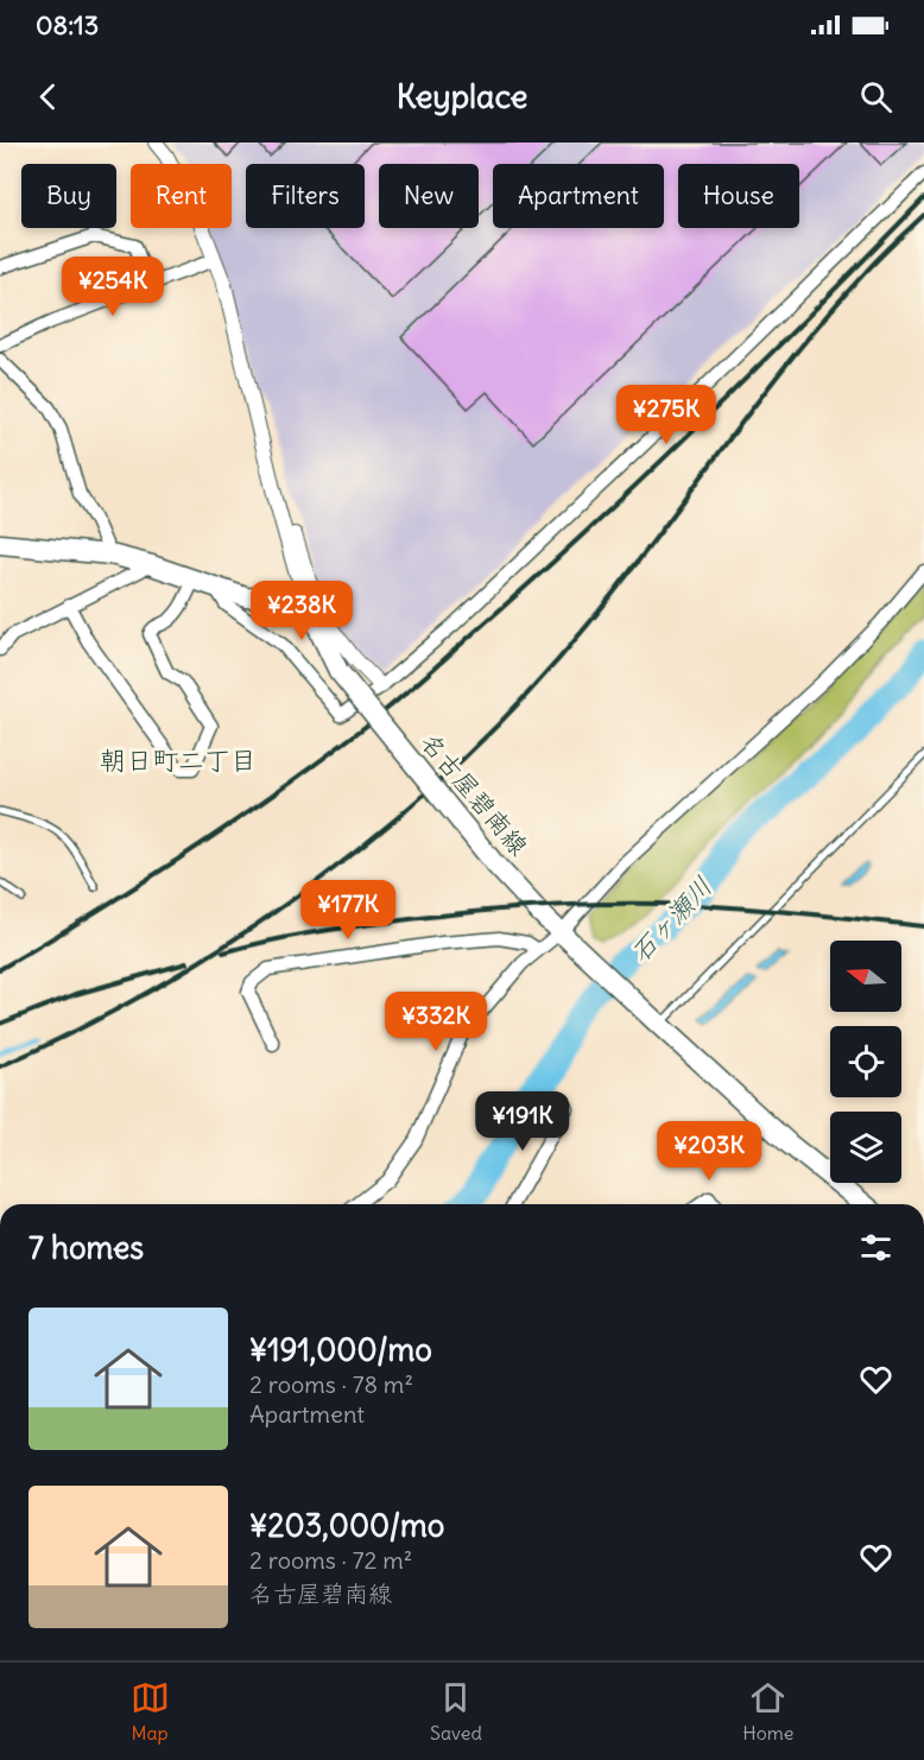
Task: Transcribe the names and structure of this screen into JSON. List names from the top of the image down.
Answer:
{
  "streets": {
    "main road": ["名古屋碧南線"]
  },
  "districts": ["朝日町二丁目"],
  "water": ["石ヶ瀬川"],
  "north": "left",
  "page": {
    "status": "08:13",
    "header": "Keyplace",
    "chip": [
      "Buy",
      "Rent",
      "Filters",
      "New",
      "Apartment",
      "House"
    ],
    "price": [
      "¥254K",
      "¥275K",
      "¥238K",
      "¥177K",
      "¥332K",
      "¥191K",
      "¥203K"
    ],
    "heading": "7 homes",
    "list": [
      {
        "name": "¥191,000/mo",
        "note": "2 rooms · 78 m² · Apartment"
      },
      {
        "name": "¥203,000/mo",
        "note": "2 rooms · 72 m² · 名古屋碧南線"
      }
    ],
    "tabs": ["Map", "Saved", "Home"]
  }
}
